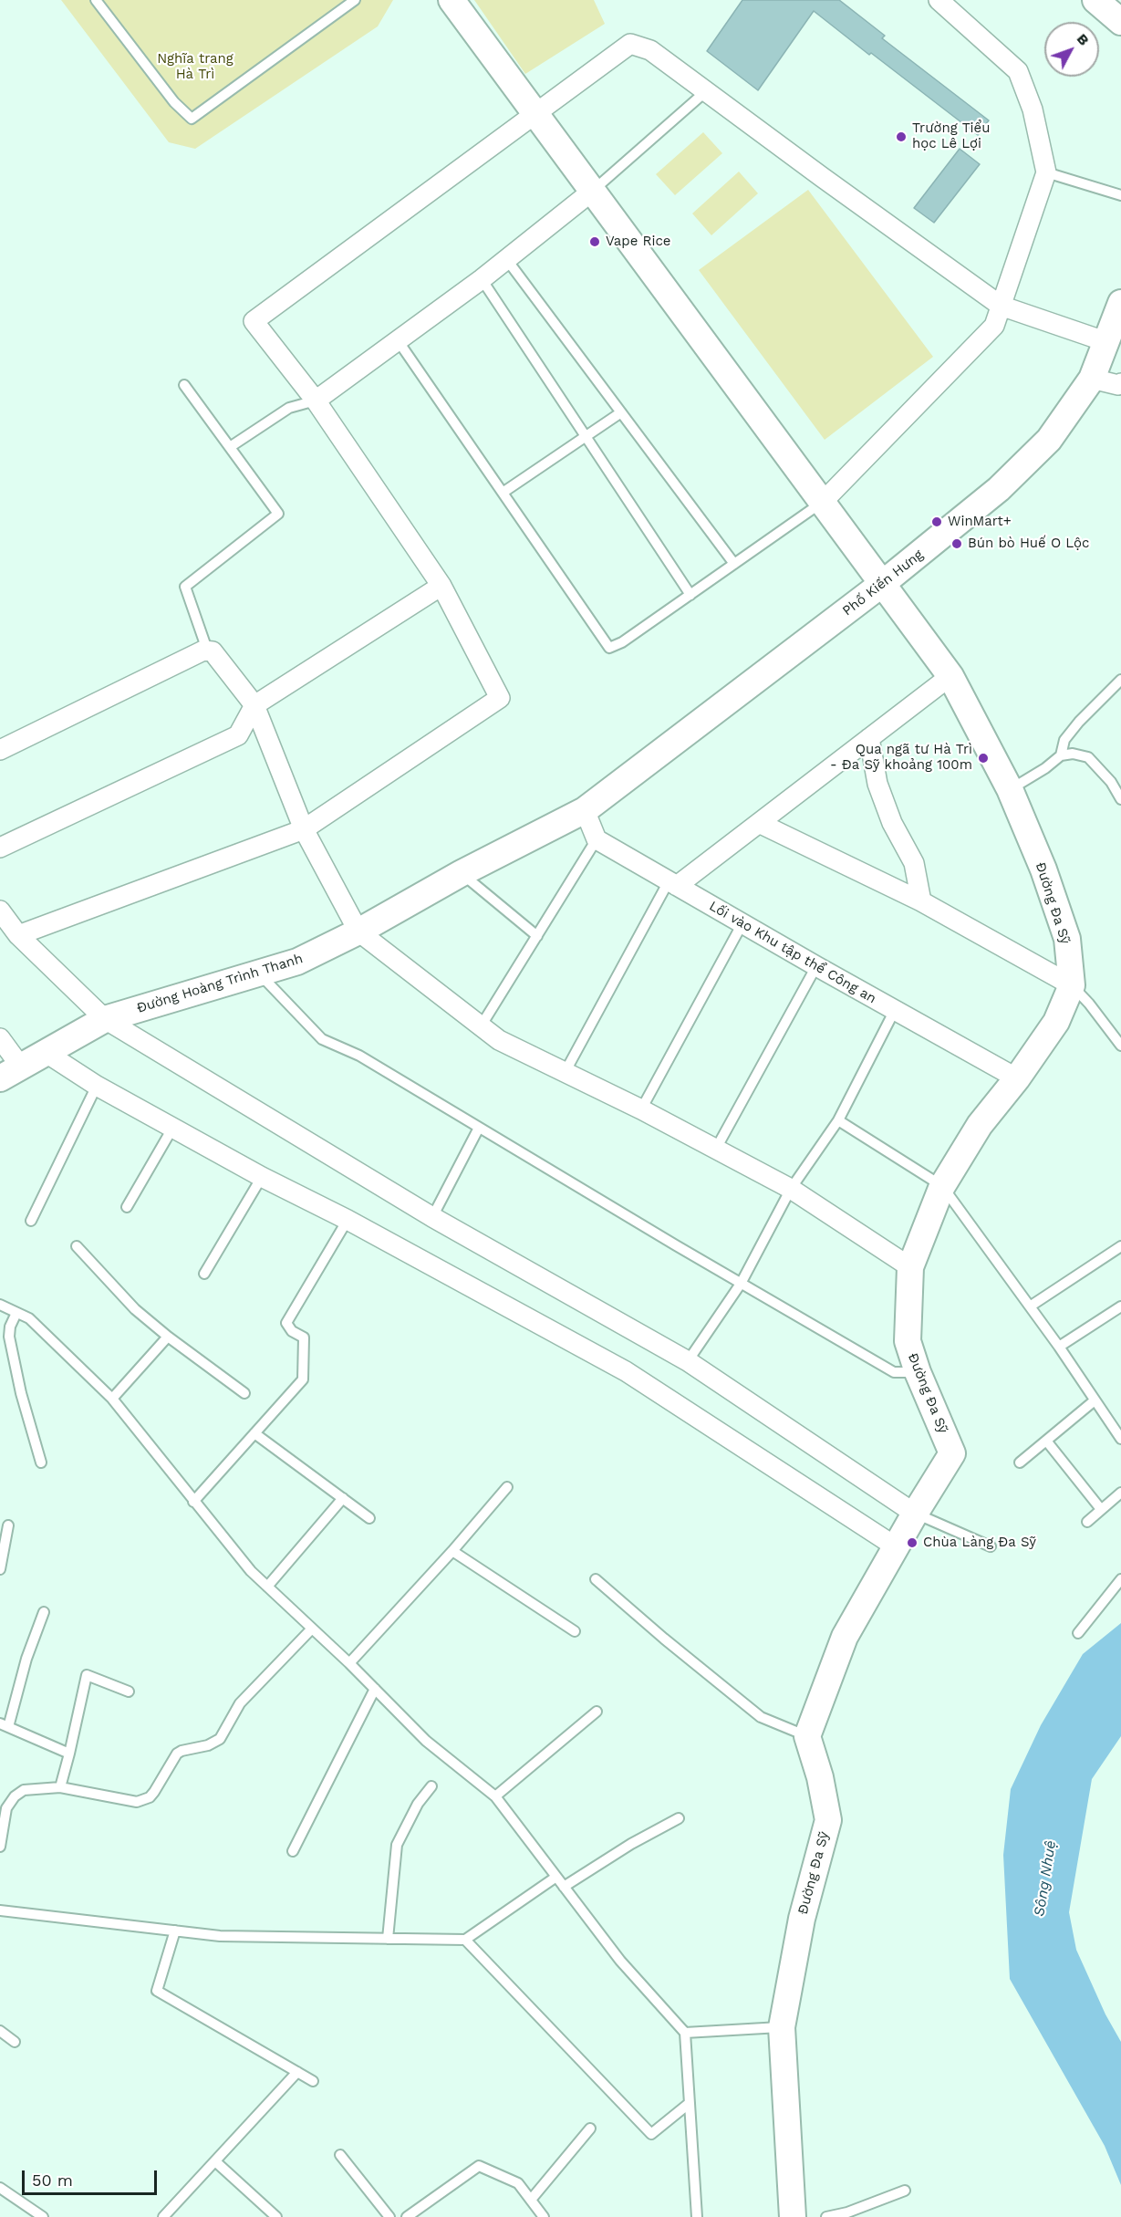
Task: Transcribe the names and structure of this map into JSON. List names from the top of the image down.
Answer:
{
  "streets": {
    "street": [
      "Phố Kiến Hưng",
      "Đường Đa Sỹ",
      "Lối vào Khu tập thể Công an",
      "Đường Hoàng Trình Thanh"
    ]
  },
  "crossings": [
    ["Phố Kiến Hưng", "Đường Đa Sỹ"],
    ["Phố Kiến Hưng", "Đường Hoàng Trình Thanh"],
    ["Đường Đa Sỹ", "Lối vào Khu tập thể Công an"]
  ],
  "water": ["Sông Nhuệ"],
  "parks": ["Nghĩa trang Hà Trì"],
  "places": [
    "Trường Tiểu học Lê Lợi",
    "Vape Rice",
    "WinMart+",
    "Bún bò Huế O Lộc",
    "Qua ngã tư Hà Trì - Đa Sỹ khoảng 100m",
    "Chùa Làng Đa Sỹ"
  ],
  "scale_bar": "50 m",
  "north": "top right"
}
